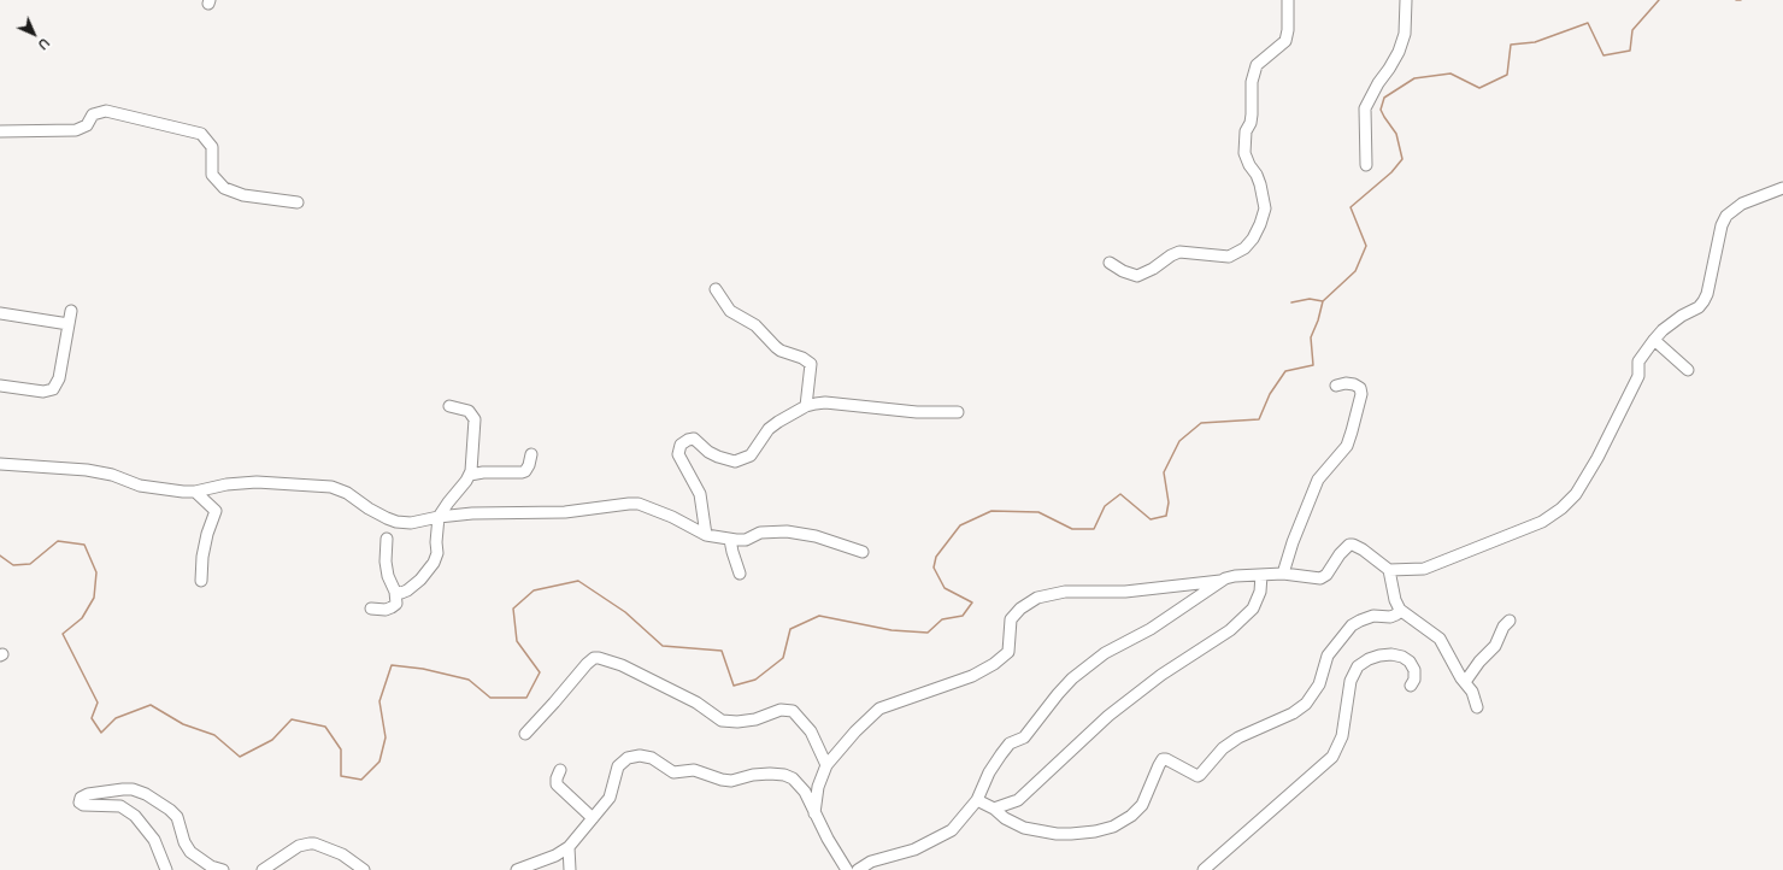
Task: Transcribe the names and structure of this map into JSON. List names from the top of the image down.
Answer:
{
  "north": "bottom right"
}
